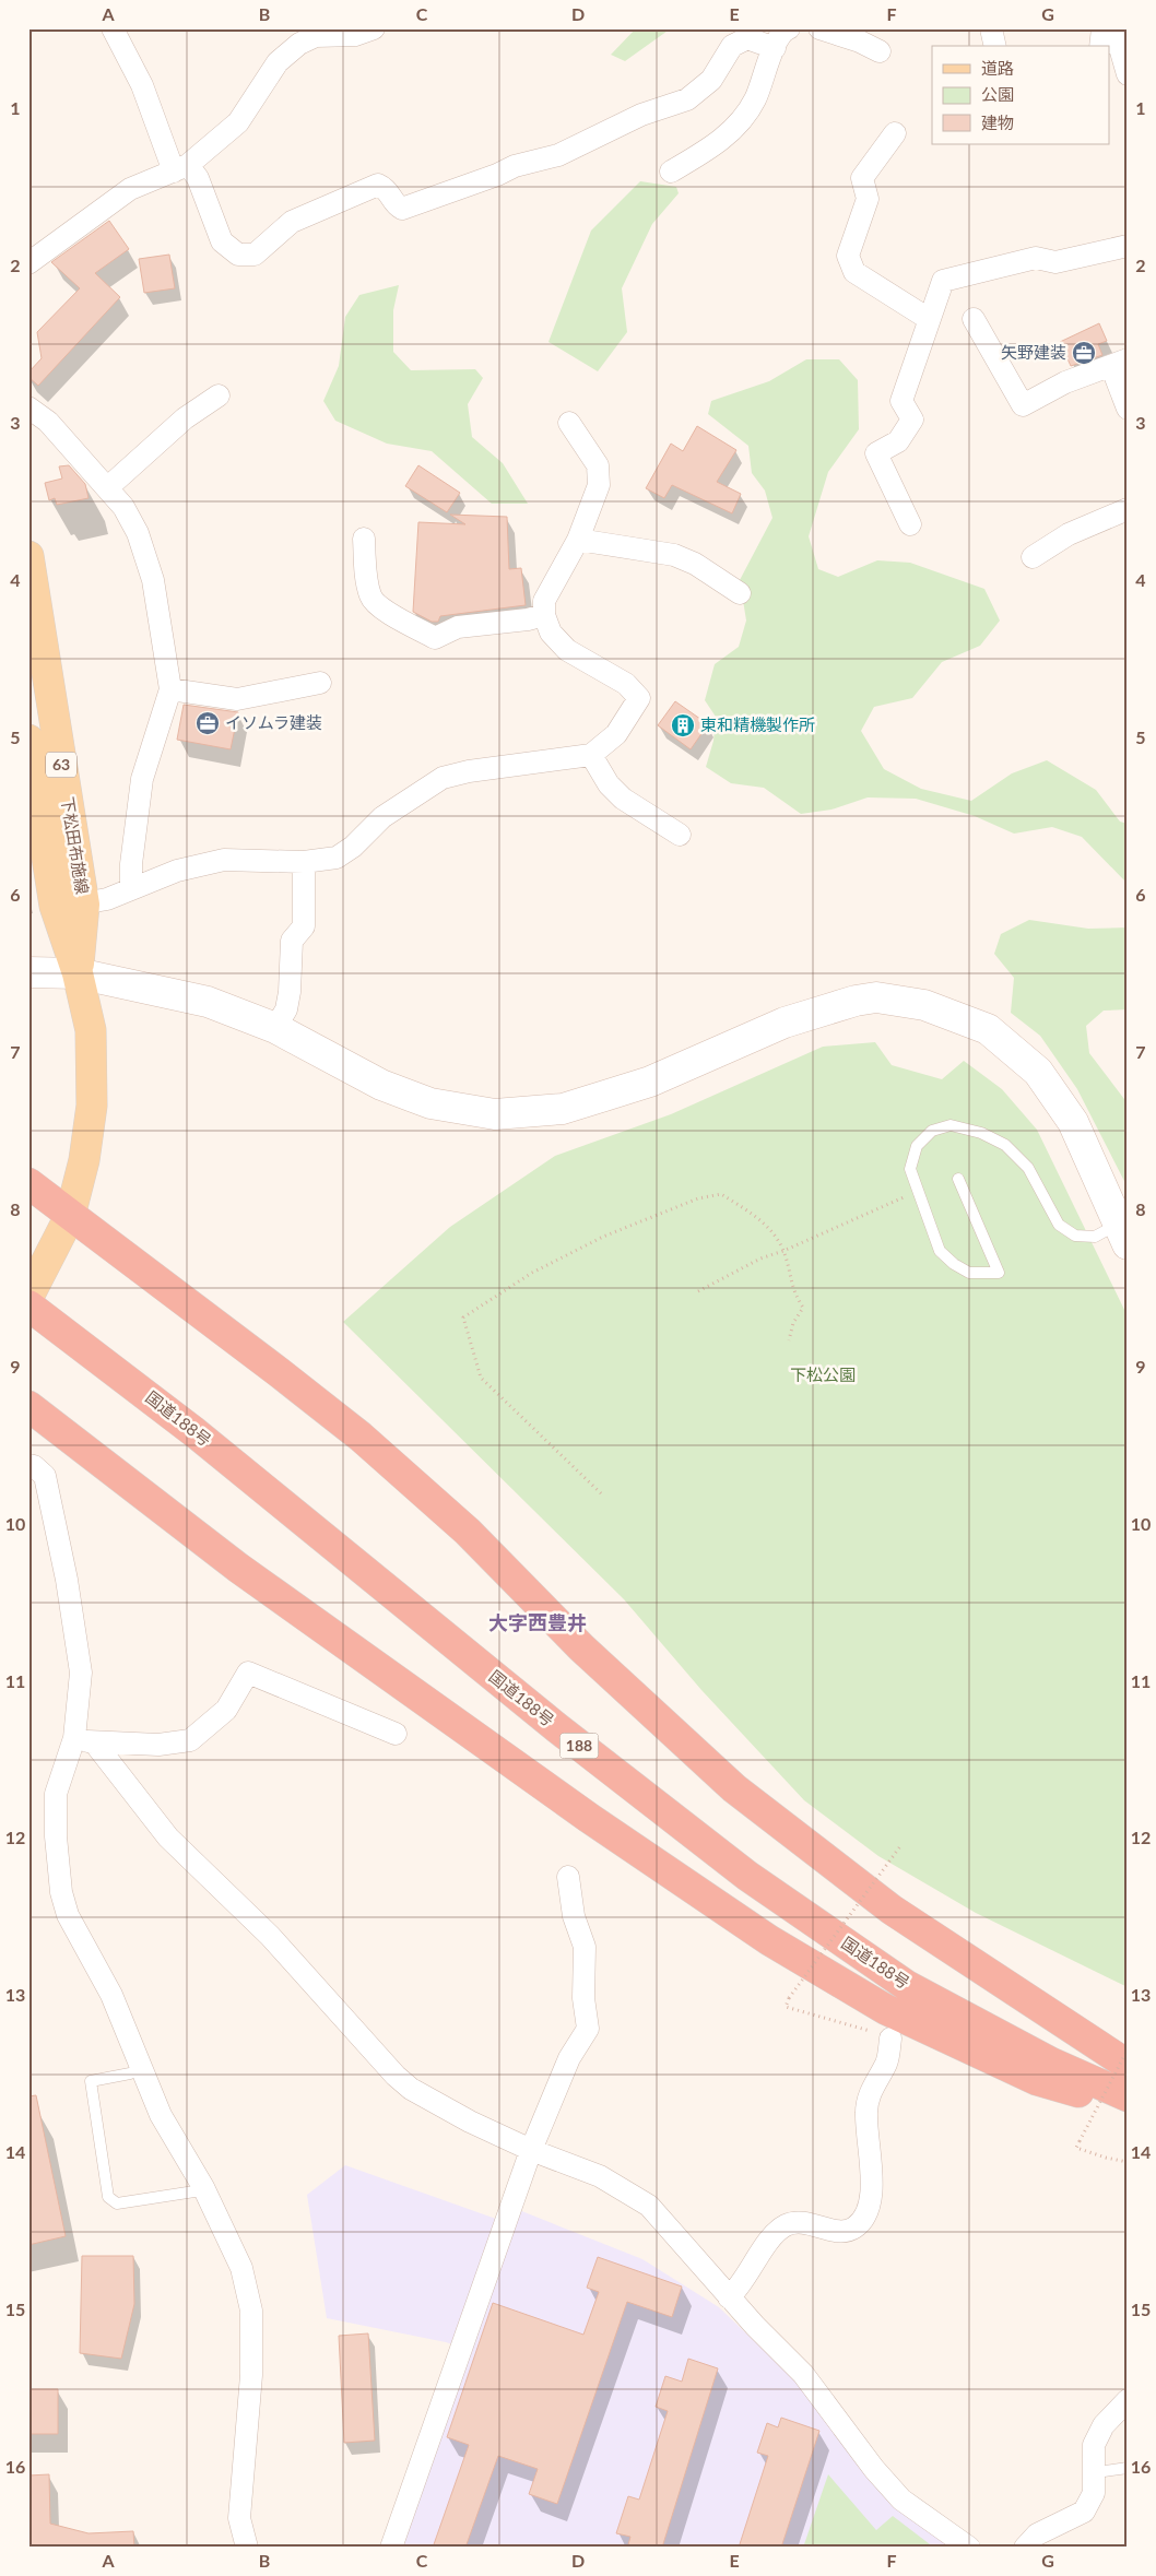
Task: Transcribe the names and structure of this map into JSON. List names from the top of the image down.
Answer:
{
  "streets": {
    "highway": ["国道188号", "188"],
    "main road": ["63", "下松田布施線"]
  },
  "districts": ["大字西豊井"],
  "parks": ["下松公園"],
  "places": {
    "office": ["矢野建装", "イソムラ建装"],
    "building": ["東和精機製作所"]
  },
  "legend": ["道路", "公園", "建物"],
  "grid": {
    "columns": [
      "A",
      "B",
      "C",
      "D",
      "E",
      "F",
      "G"
    ],
    "rows": [
      "1",
      "2",
      "3",
      "4",
      "5",
      "6",
      "7",
      "8",
      "9",
      "10",
      "11",
      "12",
      "13",
      "14",
      "15",
      "16"
    ]
  }
}
